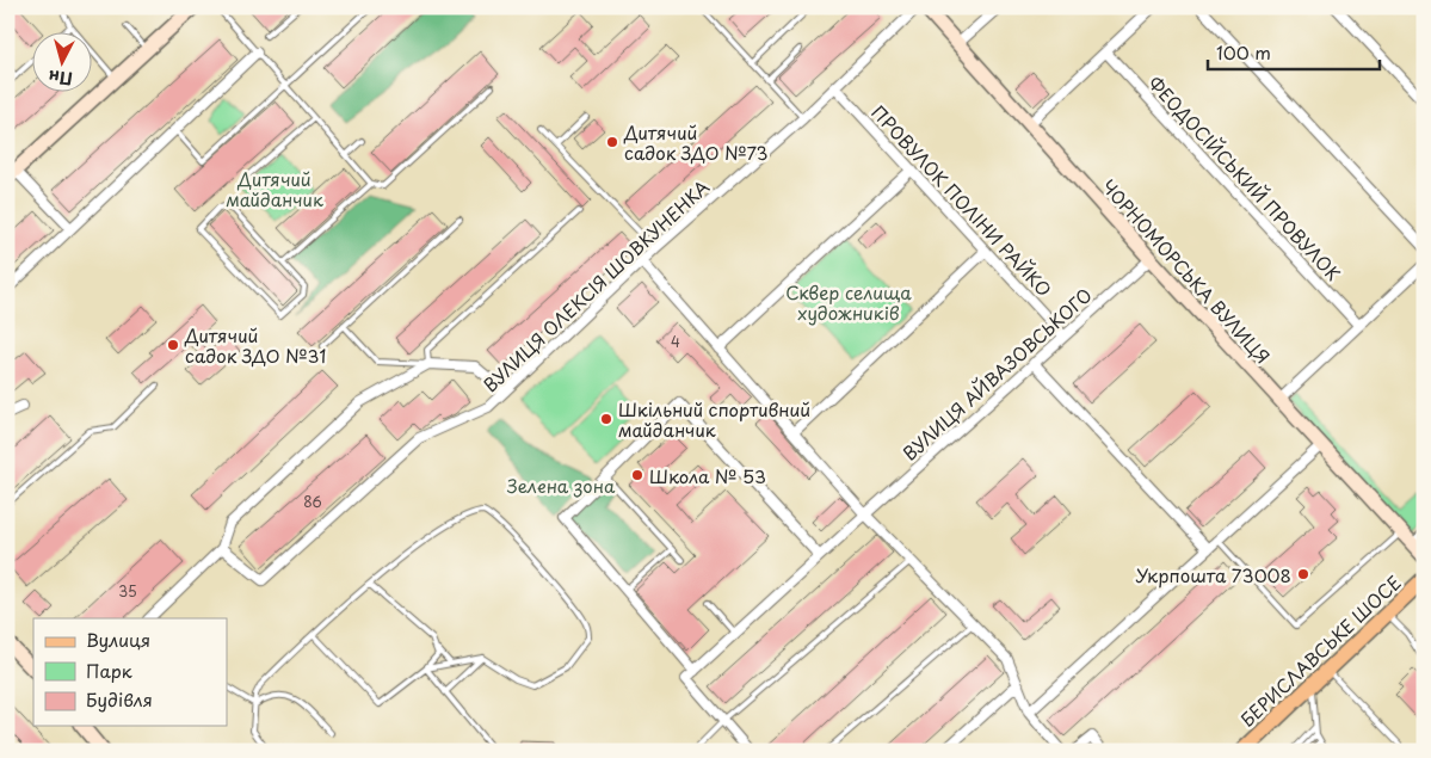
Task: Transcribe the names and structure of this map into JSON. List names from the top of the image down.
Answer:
{
  "streets": {
    "main road": ["БЕРИСЛАВСЬКЕ ШОСЕ"],
    "street": [
      "ФЕОДОСІЙСЬКИЙ ПРОВУЛОК",
      "ПРОВУЛОК ПОЛІНИ РАЙКО",
      "ЧОРНОМОРСЬКА ВУЛИЦЯ",
      "ВУЛИЦЯ ОЛЕКСІЯ ШОВКУНЕНКА",
      "ВУЛИЦЯ АЙВАЗОВСЬКОГО"
    ]
  },
  "crossings": [
    ["ПРОВУЛОК ПОЛІНИ РАЙКО", "ВУЛИЦЯ ОЛЕКСІЯ ШОВКУНЕНКА"],
    ["ПРОВУЛОК ПОЛІНИ РАЙКО", "ВУЛИЦЯ АЙВАЗОВСЬКОГО"],
    ["ЧОРНОМОРСЬКА ВУЛИЦЯ", "ВУЛИЦЯ АЙВАЗОВСЬКОГО"]
  ],
  "parks": ["Дитячий майданчик", "Сквер селища художників", "Зелена зона"],
  "places": [
    "Дитячий садок ЗДО №73",
    "Дитячий садок ЗДО №31",
    "Шкільний спортивний майданчик",
    "Школа № 53",
    "Укрпошта 73008"
  ],
  "house_numbers": ["4", "86", "35"],
  "legend": ["Вулиця", "Парк", "Будівля"],
  "scale_bar": "100 m",
  "north": "bottom"
}
